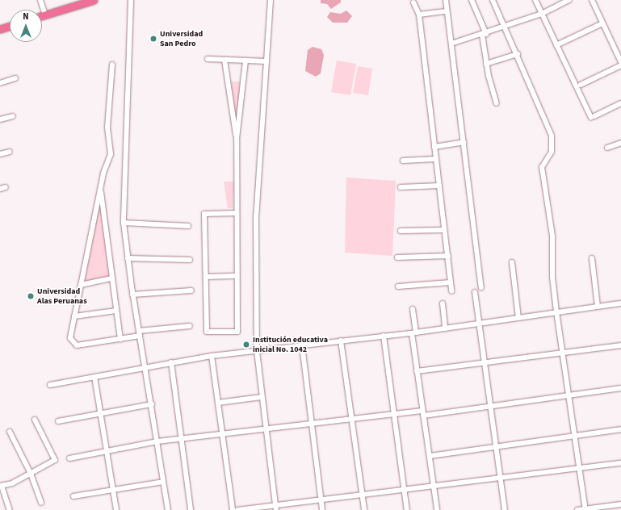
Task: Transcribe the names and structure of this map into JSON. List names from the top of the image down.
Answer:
{
  "places": ["Universidad San Pedro", "Universidad Alas Peruanas", "Institución educativa inicial No. 1042"],
  "north": "top"
}
